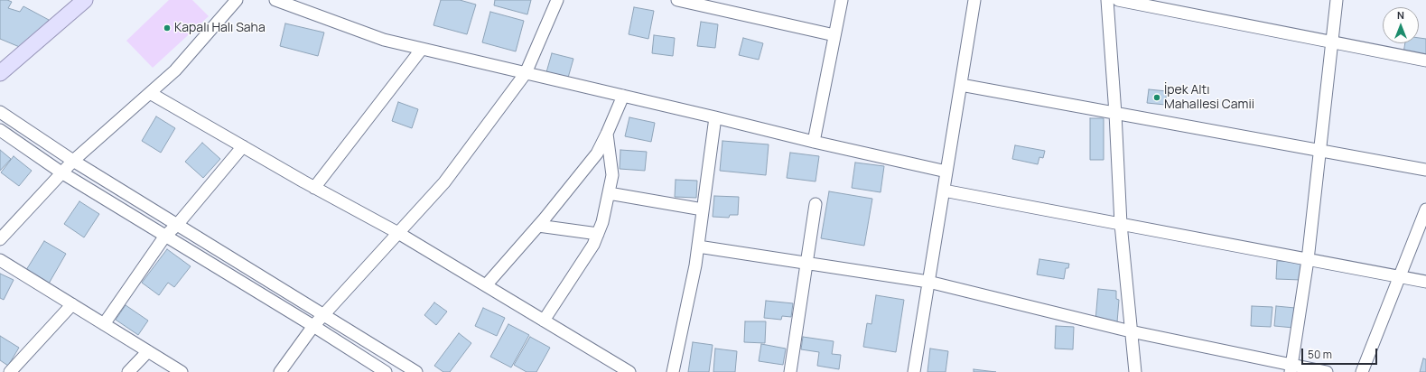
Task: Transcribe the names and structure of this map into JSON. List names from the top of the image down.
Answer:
{
  "places": ["Kapalı Halı Saha", "İpek Altı Mahallesi Camii"],
  "scale_bar": "50 m",
  "north": "top"
}
